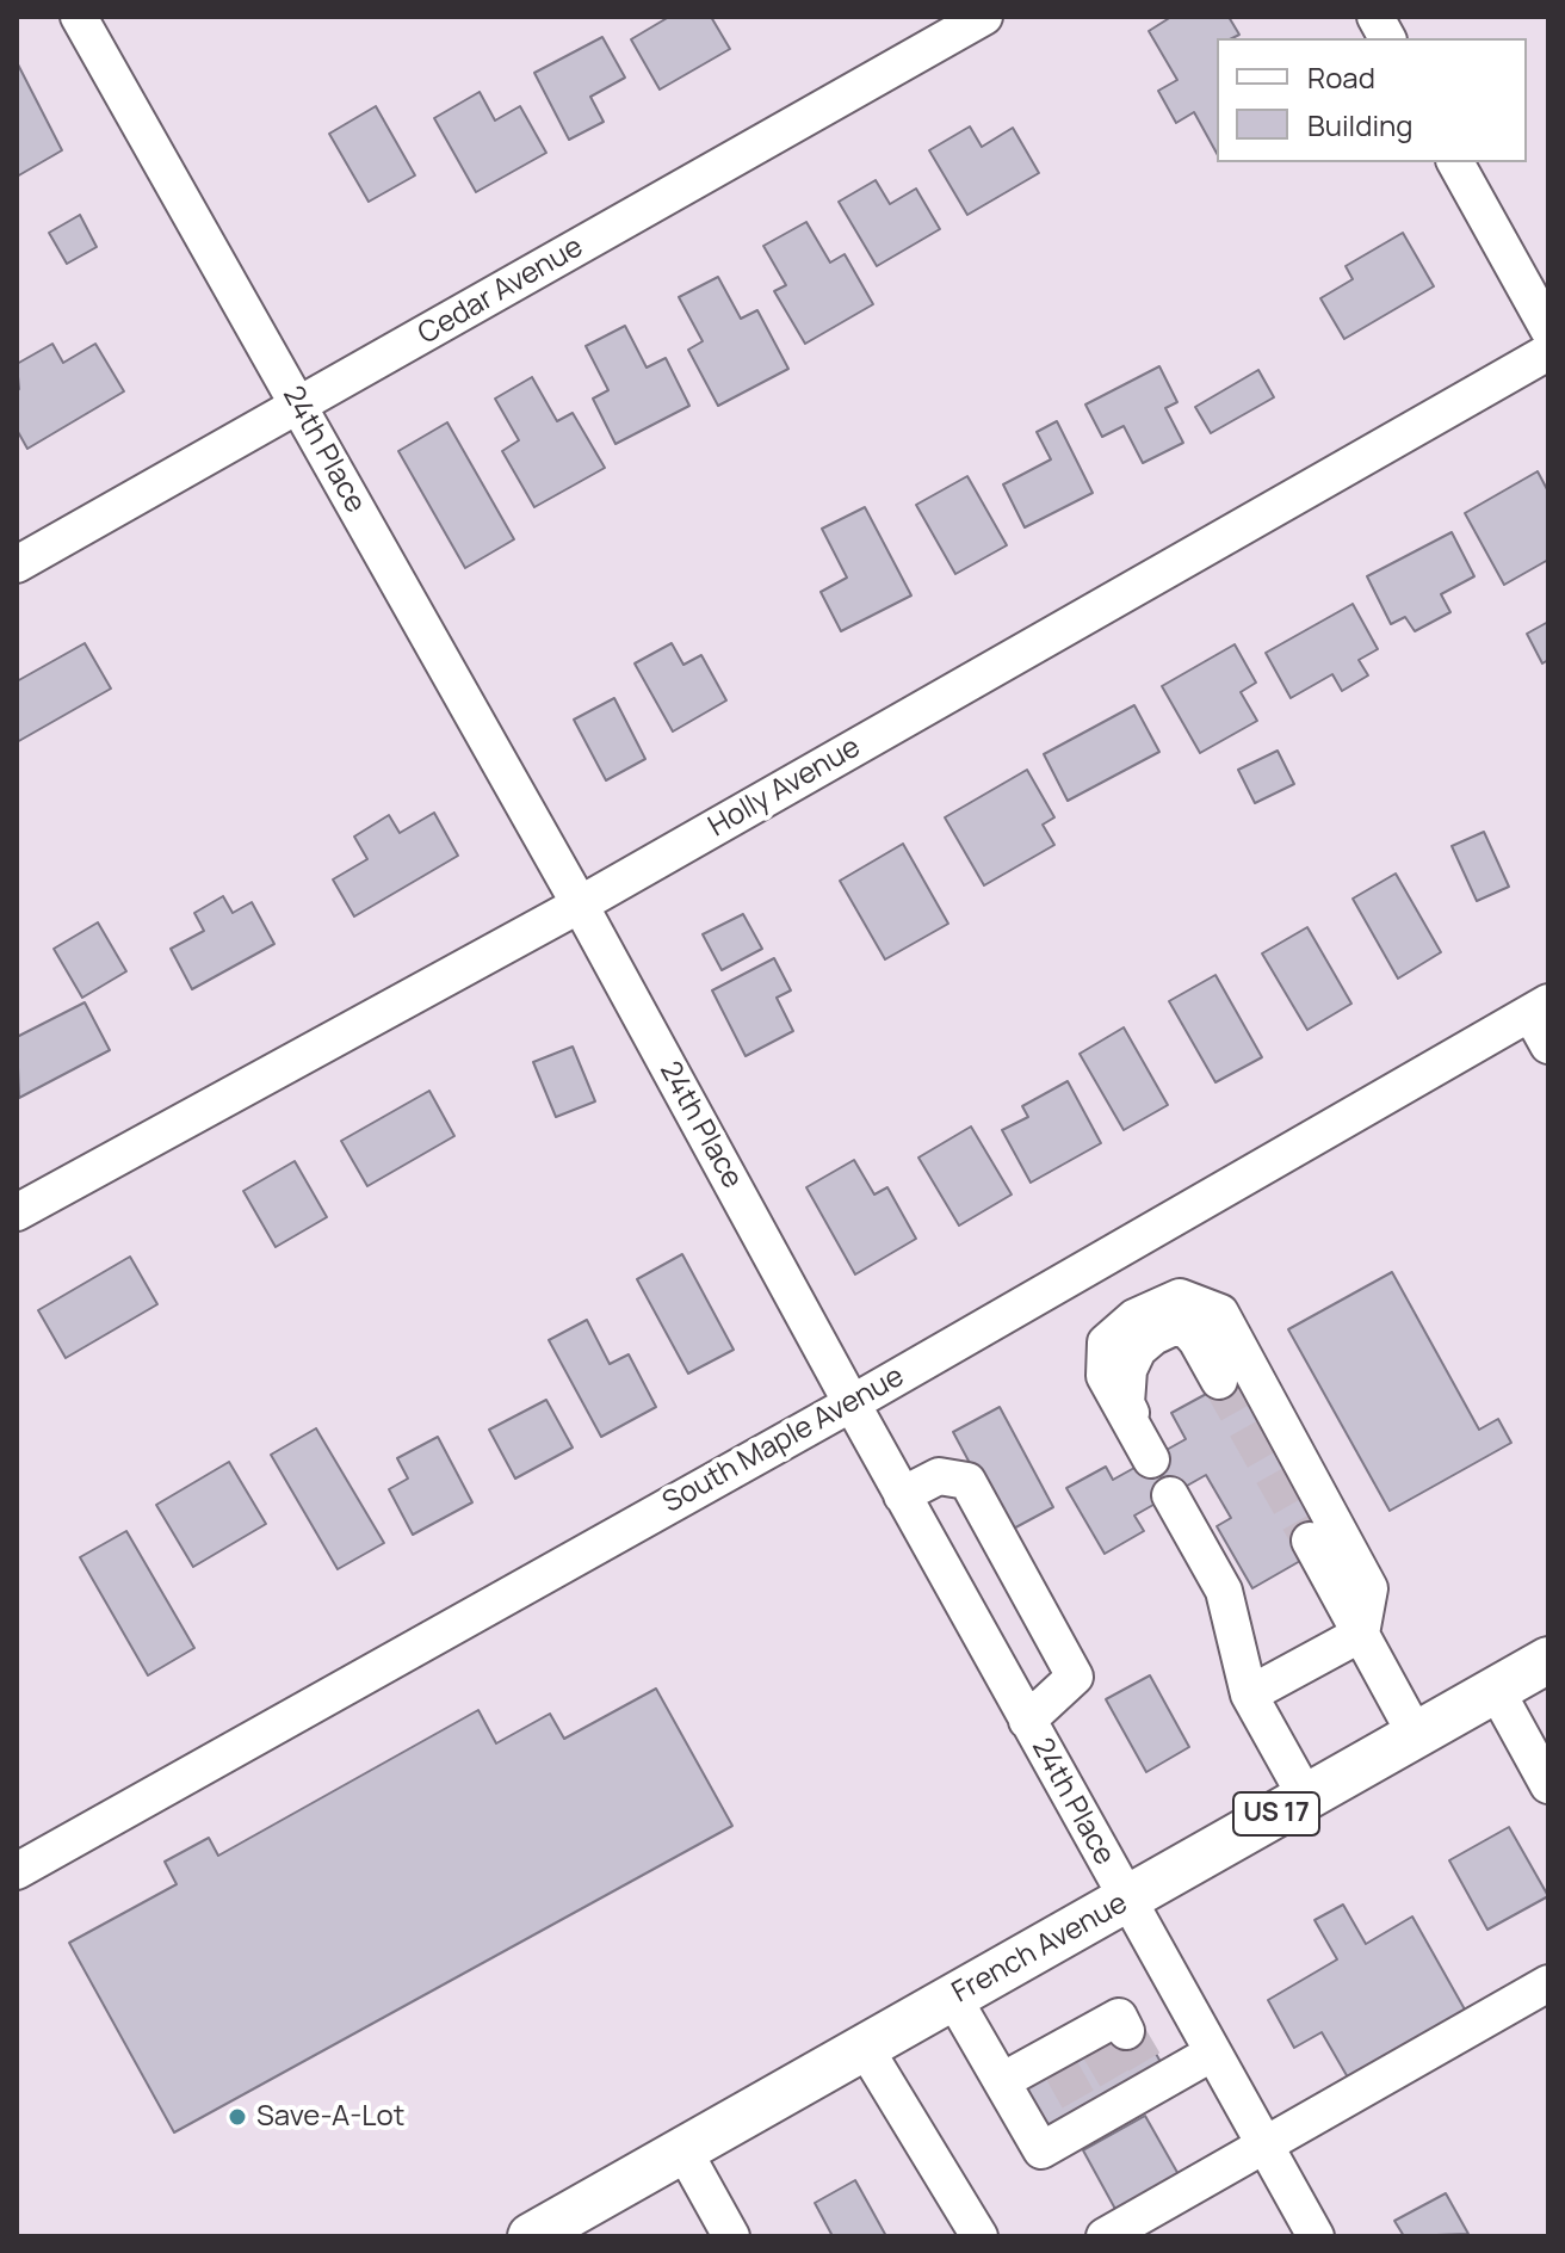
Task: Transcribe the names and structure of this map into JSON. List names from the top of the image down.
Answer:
{
  "streets": {
    "main road": ["US 17", "French Avenue"],
    "street": [
      "Cedar Avenue",
      "24th Place",
      "Holly Avenue",
      "South Maple Avenue"
    ]
  },
  "crossings": [
    ["Cedar Avenue", "24th Place"],
    ["24th Place", "Holly Avenue"],
    ["24th Place", "South Maple Avenue"],
    ["24th Place", "French Avenue"]
  ],
  "places": ["Save-A-Lot"],
  "legend": ["Road", "Building"]
}
